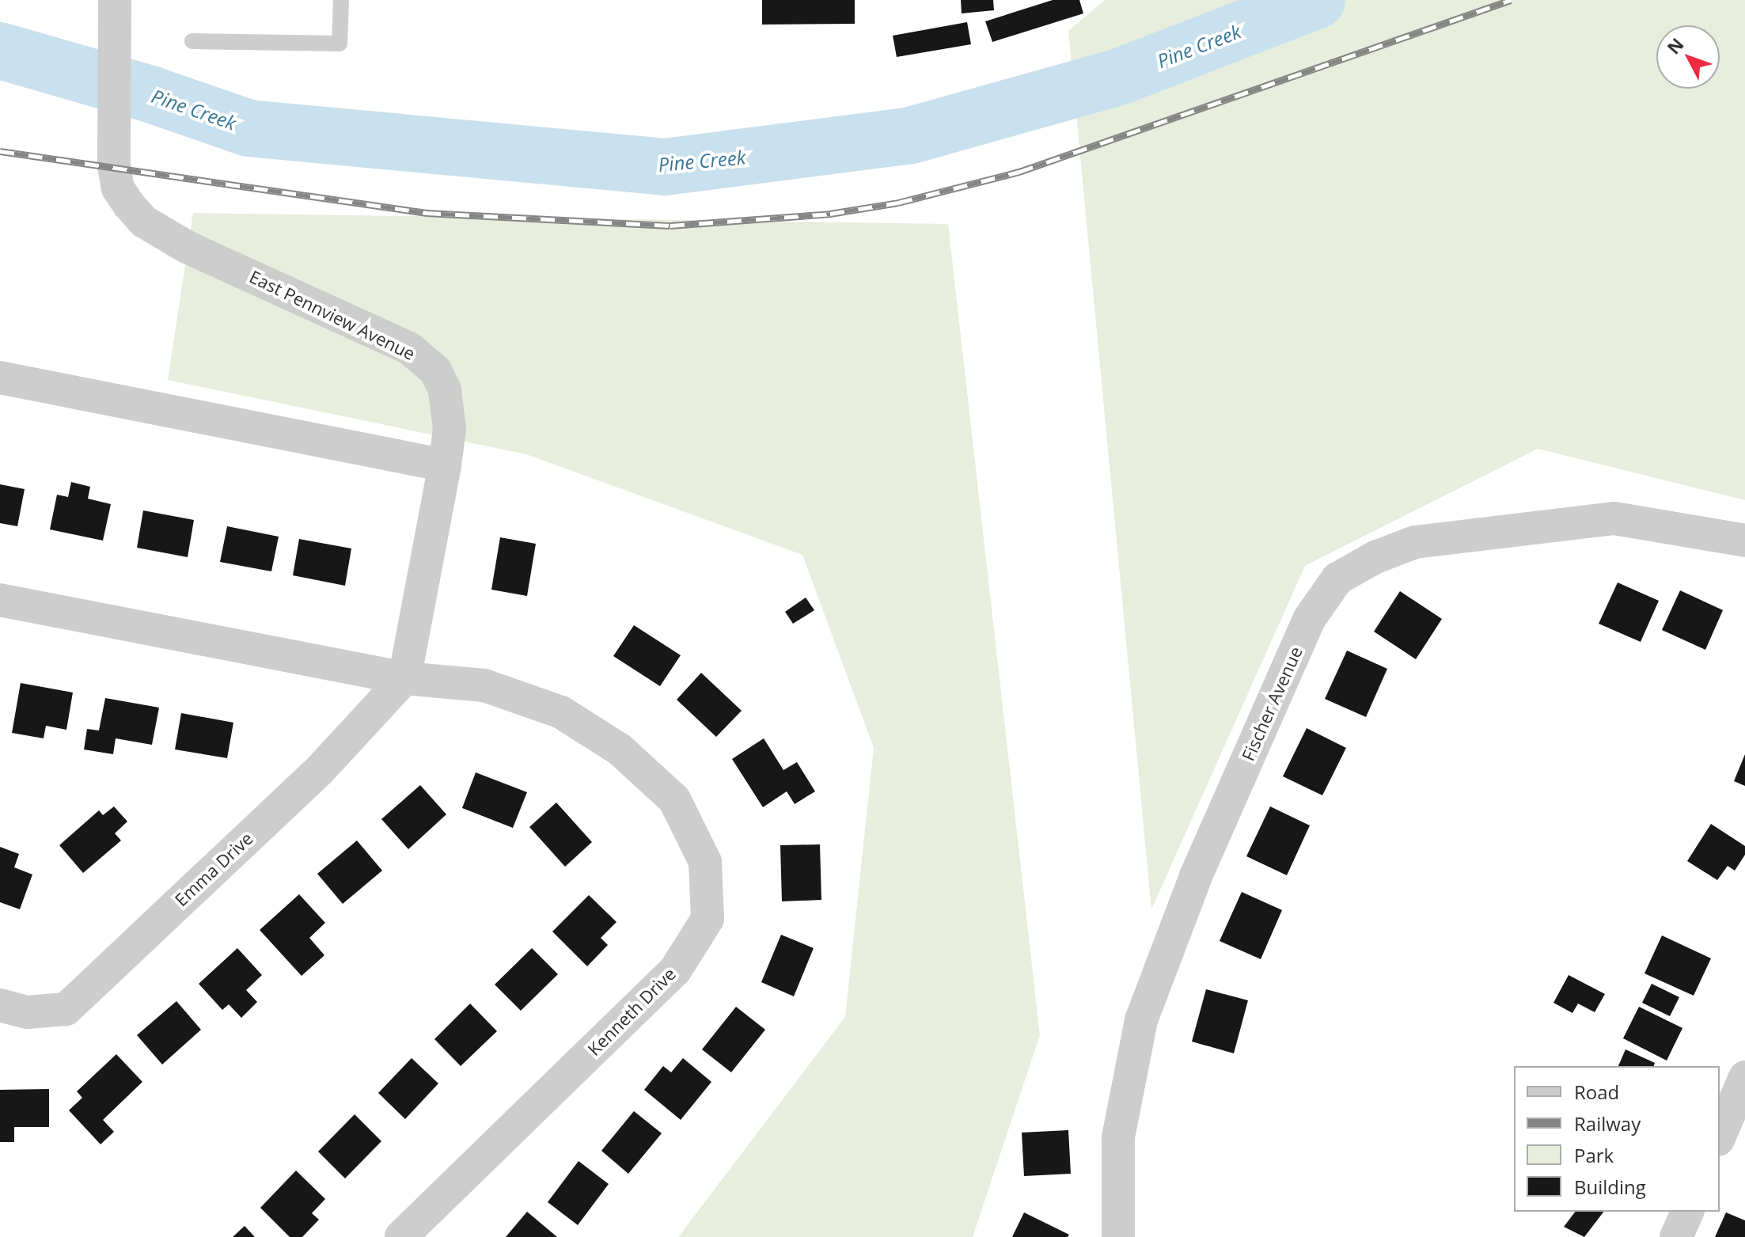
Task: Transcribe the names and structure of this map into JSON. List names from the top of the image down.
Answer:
{
  "streets": {
    "street": [
      "East Pennview Avenue",
      "Fischer Avenue",
      "Emma Drive",
      "Kenneth Drive"
    ]
  },
  "crossings": [
    ["Emma Drive", "Kenneth Drive"]
  ],
  "water": ["Pine Creek"],
  "legend": [
    "Road",
    "Railway",
    "Park",
    "Building"
  ],
  "north": "top left"
}
